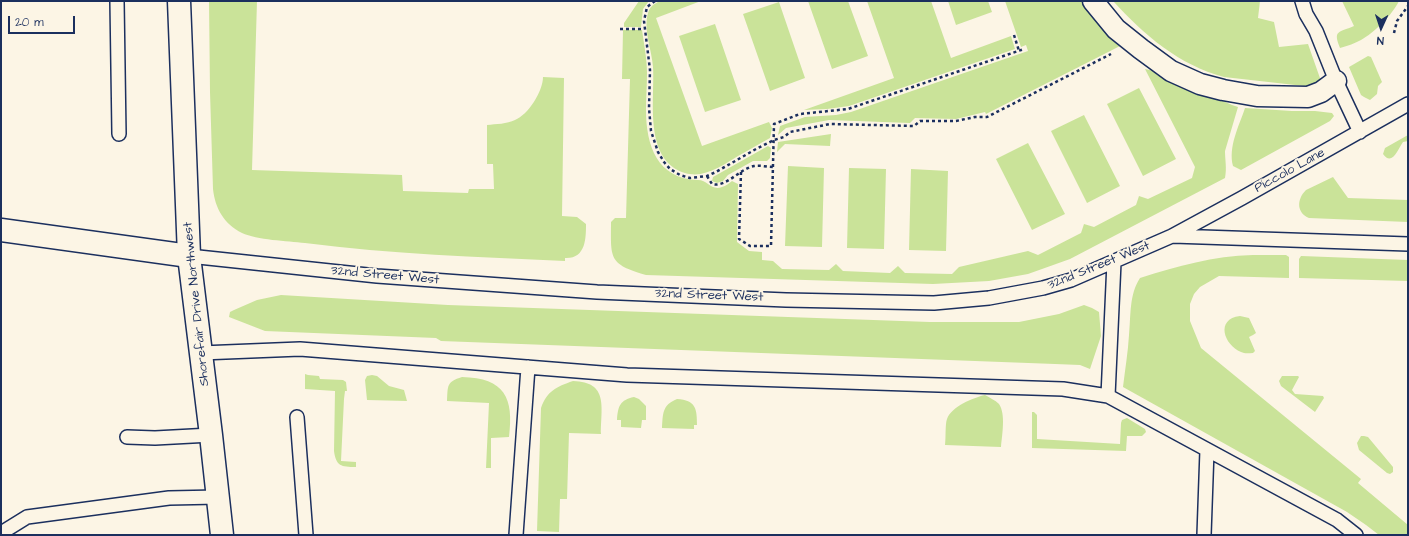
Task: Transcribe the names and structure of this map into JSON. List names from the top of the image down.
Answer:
{
  "streets": {
    "street": ["32nd Street West", "Shorefair Drive Northwest"],
    "lane": ["Piccolo Lane"]
  },
  "crossings": [
    ["Piccolo Lane", "32nd Street West"],
    ["32nd Street West", "Shorefair Drive Northwest"]
  ],
  "scale_bar": "20 m",
  "north": "bottom"
}
